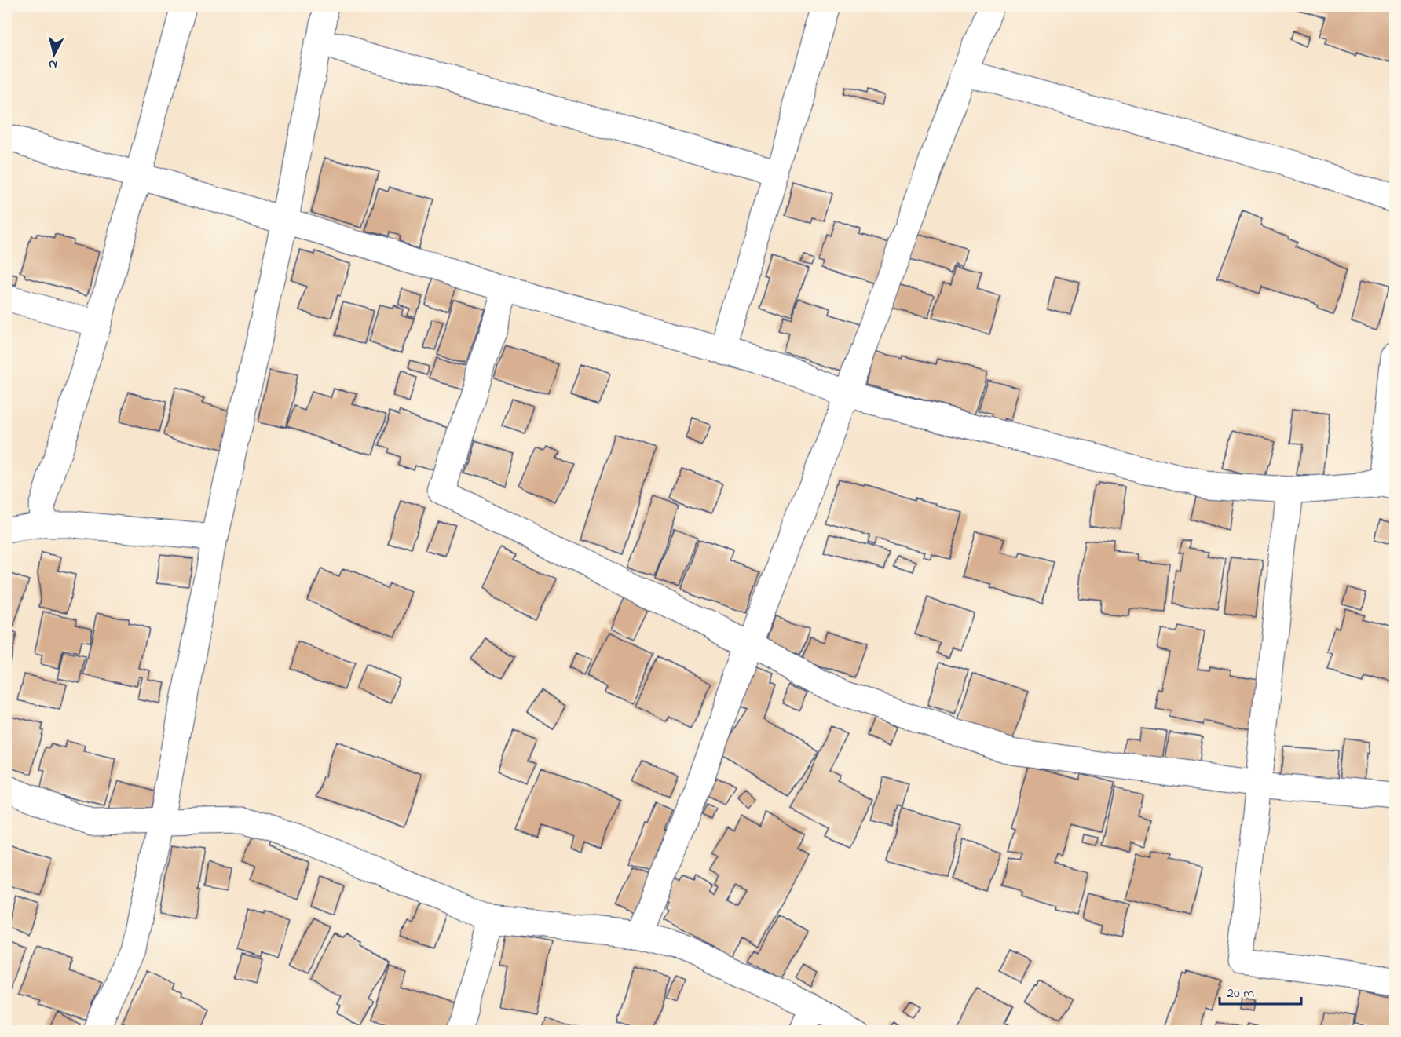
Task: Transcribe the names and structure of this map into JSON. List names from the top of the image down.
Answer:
{
  "scale_bar": "20 m",
  "north": "bottom"
}
